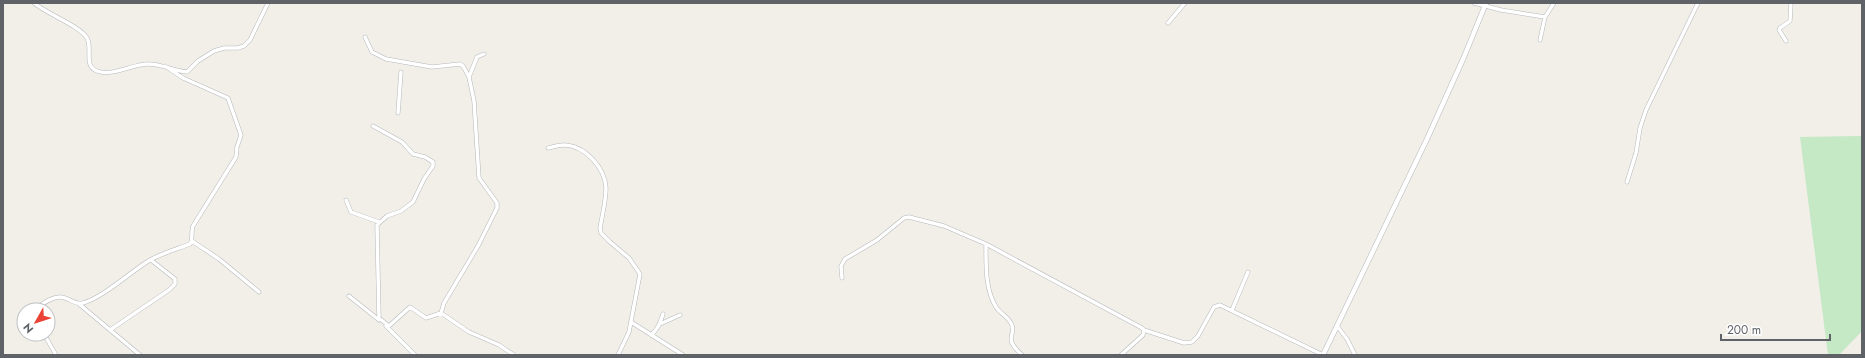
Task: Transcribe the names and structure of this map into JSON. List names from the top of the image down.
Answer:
{
  "scale_bar": "200 m",
  "north": "bottom left"
}
